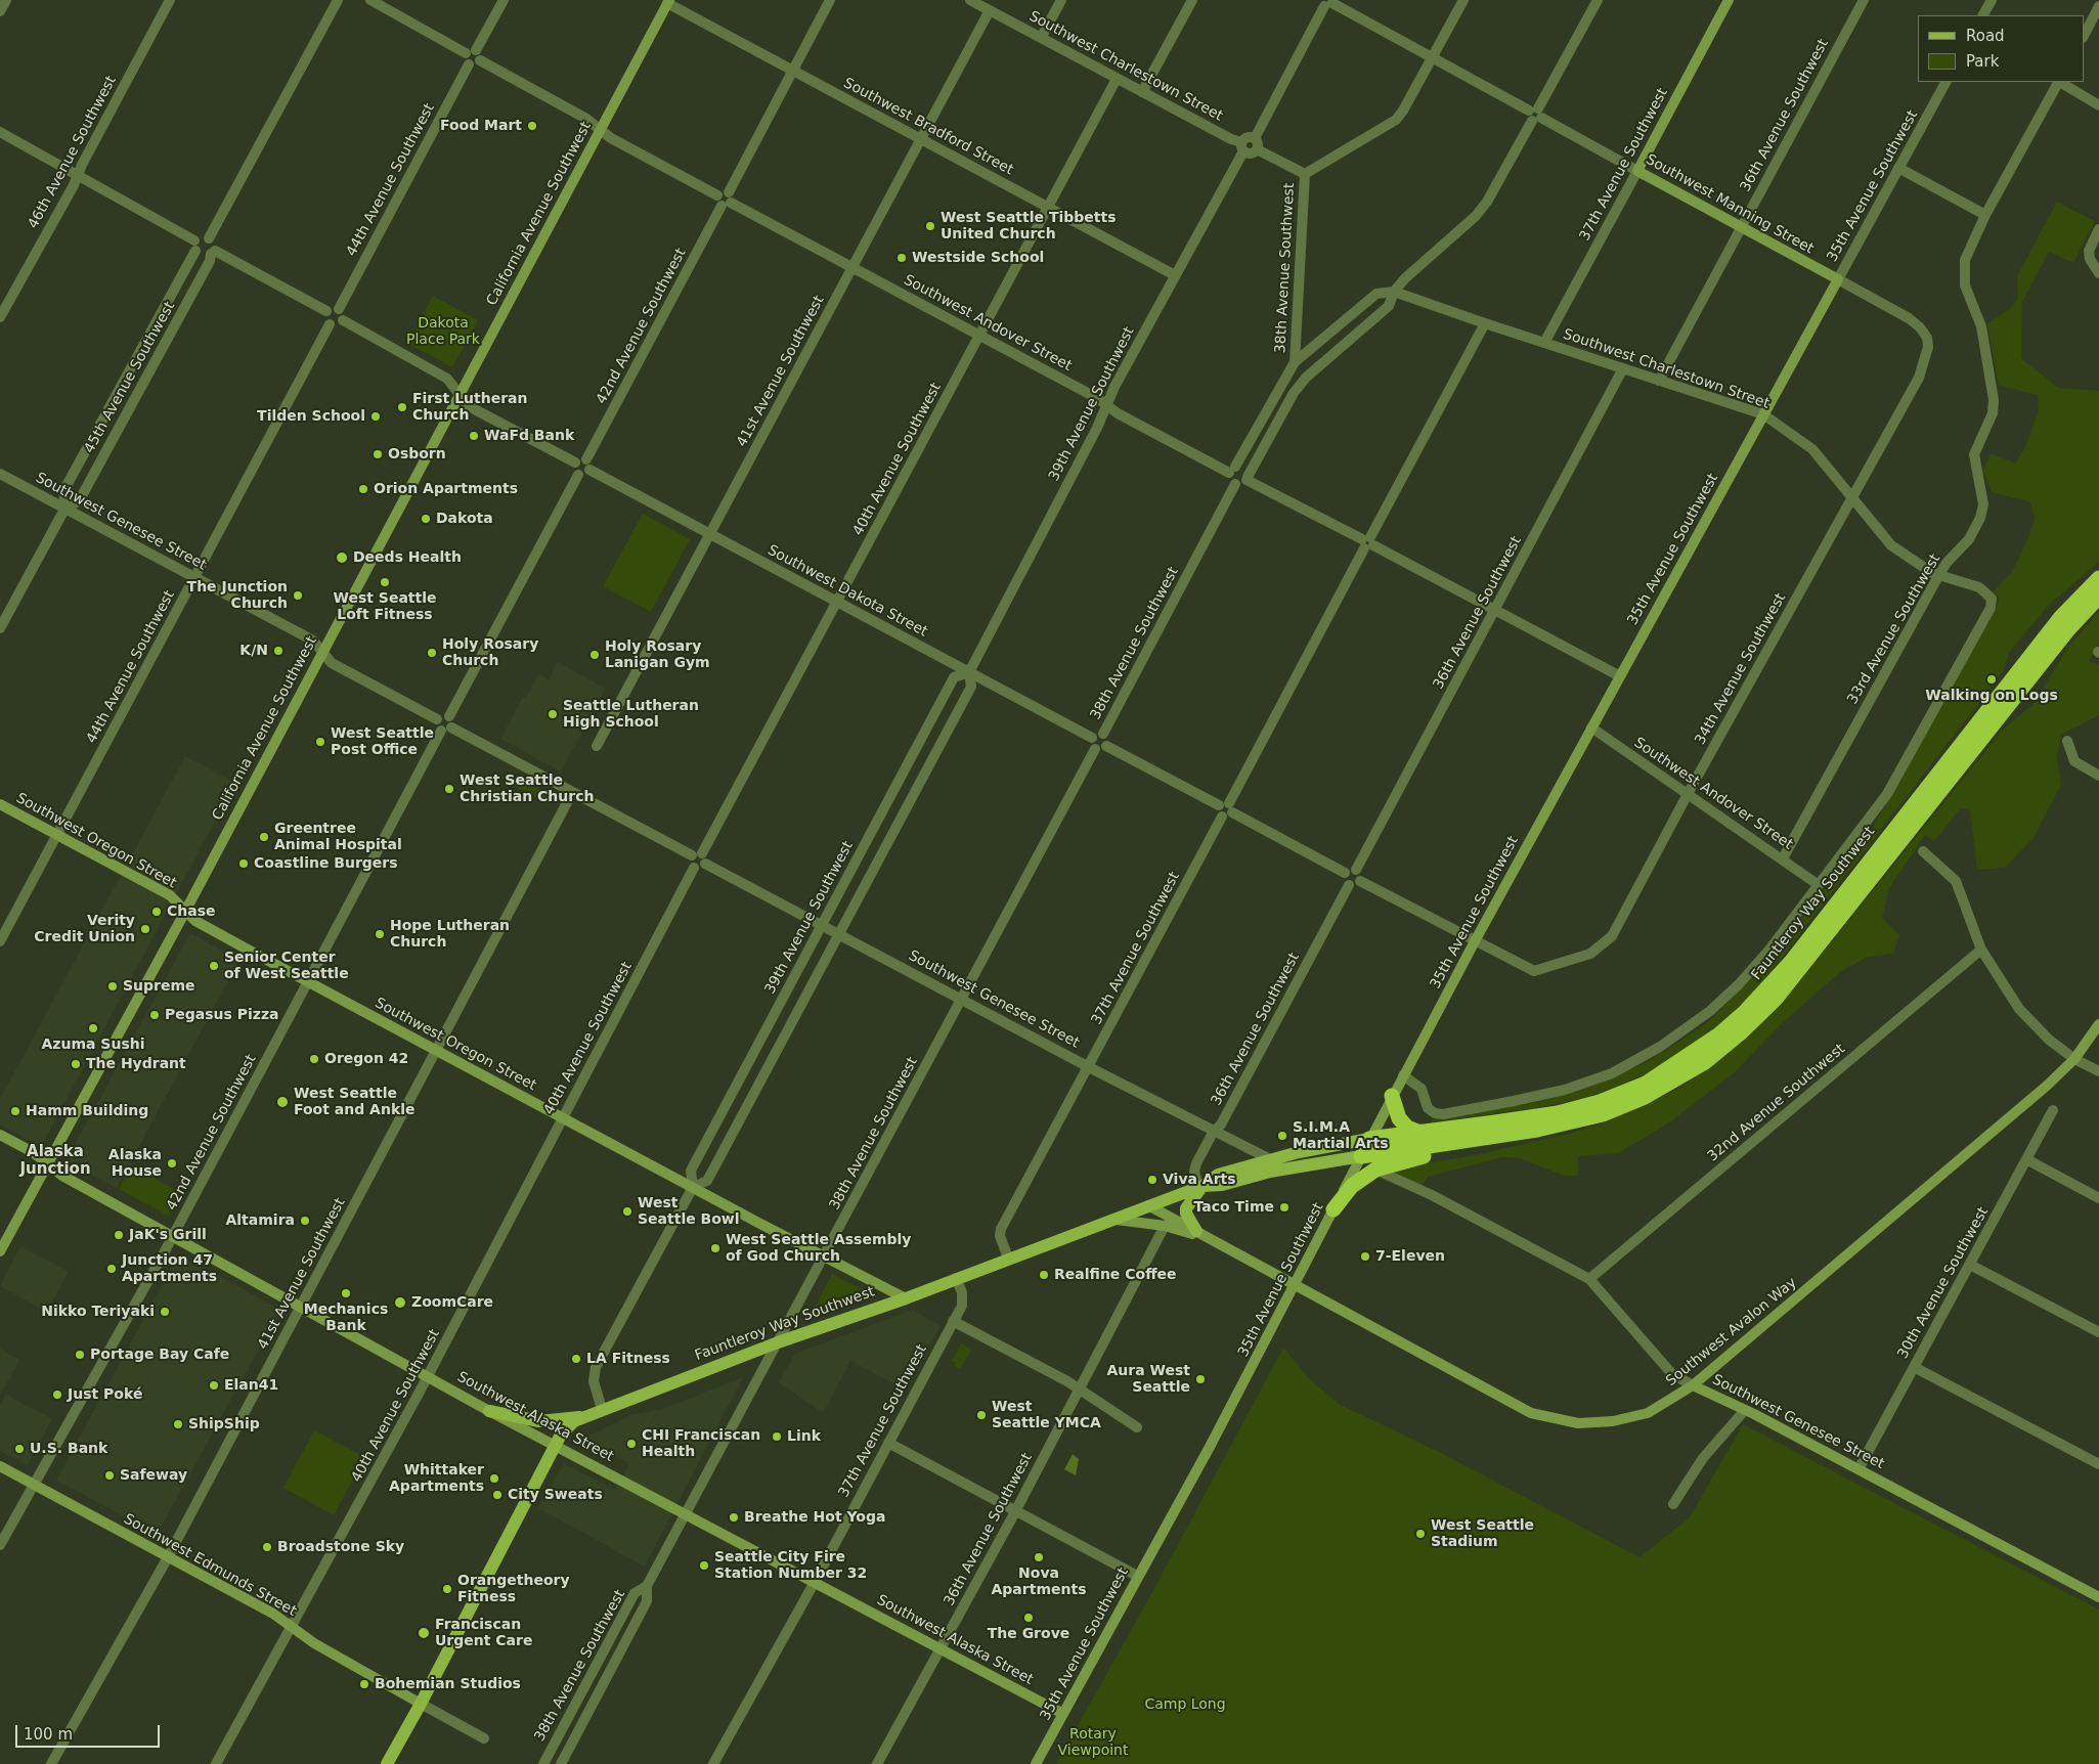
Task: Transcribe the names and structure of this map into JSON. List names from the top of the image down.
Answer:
{
  "streets": {
    "highway": ["Fauntleroy Way Southwest"],
    "main road": [
      "37th Avenue Southwest",
      "35th Avenue Southwest",
      "Southwest Manning Street",
      "California Avenue Southwest",
      "Southwest Genesee Street",
      "Southwest Oregon Street",
      "Southwest Avalon Way",
      "Southwest Alaska Street",
      "Southwest Edmunds Street"
    ],
    "street": [
      "Southwest Charlestown Street",
      "36th Avenue Southwest",
      "Southwest Bradford Street",
      "46th Avenue Southwest",
      "44th Avenue Southwest",
      "38th Avenue Southwest",
      "Southwest Andover Street",
      "42nd Avenue Southwest",
      "41st Avenue Southwest",
      "45th Avenue Southwest",
      "39th Avenue Southwest",
      "40th Avenue Southwest",
      "Southwest Dakota Street",
      "33rd Avenue Southwest",
      "34th Avenue Southwest",
      "32nd Avenue Southwest",
      "30th Avenue Southwest"
    ]
  },
  "crossings": [
    ["Southwest Charlestown Street", "36th Avenue Southwest"],
    ["Southwest Charlestown Street", "37th Avenue Southwest"],
    ["Southwest Charlestown Street", "35th Avenue Southwest"],
    ["Southwest Charlestown Street", "41st Avenue Southwest"],
    ["Southwest Charlestown Street", "39th Avenue Southwest"],
    ["Southwest Charlestown Street", "40th Avenue Southwest"],
    ["Southwest Charlestown Street", "33rd Avenue Southwest"],
    ["Southwest Charlestown Street", "34th Avenue Southwest"],
    ["Southwest Charlestown Street", "Fauntleroy Way Southwest"],
    ["36th Avenue Southwest", "Southwest Manning Street"],
    ["36th Avenue Southwest", "Southwest Genesee Street"],
    ["36th Avenue Southwest", "Fauntleroy Way Southwest"],
    ["36th Avenue Southwest", "Southwest Avalon Way"],
    ["36th Avenue Southwest", "Southwest Alaska Street"],
    ["Southwest Bradford Street", "California Avenue Southwest"],
    ["Southwest Bradford Street", "42nd Avenue Southwest"],
    ["Southwest Bradford Street", "41st Avenue Southwest"],
    ["Southwest Bradford Street", "39th Avenue Southwest"],
    ["Southwest Bradford Street", "40th Avenue Southwest"],
    ["37th Avenue Southwest", "Southwest Manning Street"],
    ["37th Avenue Southwest", "Southwest Genesee Street"],
    ["37th Avenue Southwest", "Fauntleroy Way Southwest"],
    ["37th Avenue Southwest", "Southwest Alaska Street"],
    ["44th Avenue Southwest", "Southwest Genesee Street"],
    ["44th Avenue Southwest", "Southwest Oregon Street"],
    ["35th Avenue Southwest", "Southwest Manning Street"],
    ["35th Avenue Southwest", "Southwest Andover Street"],
    ["35th Avenue Southwest", "34th Avenue Southwest"],
    ["35th Avenue Southwest", "Fauntleroy Way Southwest"],
    ["35th Avenue Southwest", "Southwest Avalon Way"],
    ["35th Avenue Southwest", "Southwest Alaska Street"],
    ["Southwest Manning Street", "38th Avenue Southwest"],
    ["Southwest Manning Street", "34th Avenue Southwest"],
    ["California Avenue Southwest", "Southwest Genesee Street"],
    ["California Avenue Southwest", "Southwest Oregon Street"],
    ["California Avenue Southwest", "Southwest Alaska Street"],
    ["38th Avenue Southwest", "Southwest Andover Street"],
    ["38th Avenue Southwest", "Southwest Genesee Street"],
    ["38th Avenue Southwest", "Southwest Dakota Street"],
    ["38th Avenue Southwest", "Southwest Oregon Street"],
    ["38th Avenue Southwest", "Fauntleroy Way Southwest"],
    ["38th Avenue Southwest", "Southwest Alaska Street"],
    ["Southwest Andover Street", "42nd Avenue Southwest"],
    ["Southwest Andover Street", "41st Avenue Southwest"],
    ["Southwest Andover Street", "39th Avenue Southwest"],
    ["Southwest Andover Street", "40th Avenue Southwest"],
    ["Southwest Andover Street", "33rd Avenue Southwest"],
    ["Southwest Andover Street", "34th Avenue Southwest"],
    ["Southwest Andover Street", "Fauntleroy Way Southwest"],
    ["42nd Avenue Southwest", "Southwest Genesee Street"],
    ["42nd Avenue Southwest", "Southwest Dakota Street"],
    ["42nd Avenue Southwest", "Southwest Oregon Street"],
    ["42nd Avenue Southwest", "Southwest Alaska Street"],
    ["42nd Avenue Southwest", "Southwest Edmunds Street"],
    ["41st Avenue Southwest", "Southwest Genesee Street"],
    ["41st Avenue Southwest", "Southwest Dakota Street"],
    ["41st Avenue Southwest", "Southwest Oregon Street"],
    ["41st Avenue Southwest", "Southwest Alaska Street"],
    ["41st Avenue Southwest", "Southwest Edmunds Street"],
    ["45th Avenue Southwest", "Southwest Genesee Street"],
    ["39th Avenue Southwest", "Southwest Genesee Street"],
    ["39th Avenue Southwest", "Southwest Dakota Street"],
    ["39th Avenue Southwest", "Southwest Oregon Street"],
    ["39th Avenue Southwest", "Fauntleroy Way Southwest"],
    ["40th Avenue Southwest", "Southwest Genesee Street"],
    ["40th Avenue Southwest", "Southwest Dakota Street"],
    ["40th Avenue Southwest", "Southwest Oregon Street"],
    ["40th Avenue Southwest", "Southwest Alaska Street"],
    ["40th Avenue Southwest", "Southwest Edmunds Street"],
    ["Southwest Genesee Street", "Fauntleroy Way Southwest"],
    ["Southwest Genesee Street", "32nd Avenue Southwest"],
    ["Southwest Genesee Street", "30th Avenue Southwest"],
    ["Southwest Genesee Street", "Southwest Avalon Way"],
    ["Southwest Oregon Street", "Fauntleroy Way Southwest"],
    ["Fauntleroy Way Southwest", "Southwest Avalon Way"],
    ["Fauntleroy Way Southwest", "Southwest Alaska Street"],
    ["Fauntleroy Way Southwest", "Southwest Edmunds Street"]
  ],
  "districts": ["Alaska Junction"],
  "parks": ["Dakota Place Park", "Camp Long", "Rotary Viewpoint"],
  "places": [
    "Food Mart",
    "West Seattle Tibbetts United Church",
    "Westside School",
    "First Lutheran Church",
    "Tilden School",
    "WaFd Bank",
    "Osborn",
    "Orion Apartments",
    "Dakota",
    "Deeds Health",
    "West Seattle Loft Fitness",
    "The Junction Church",
    "K/N",
    "Holy Rosary Church",
    "Holy Rosary Lanigan Gym",
    "Walking on Logs",
    "Seattle Lutheran High School",
    "West Seattle Post Office",
    "West Seattle Christian Church",
    "Greentree Animal Hospital",
    "Coastline Burgers",
    "Chase",
    "Verity Credit Union",
    "Hope Lutheran Church",
    "Senior Center of West Seattle",
    "Supreme",
    "Pegasus Pizza",
    "Azuma Sushi",
    "Oregon 42",
    "The Hydrant",
    "West Seattle Foot and Ankle",
    "Hamm Building",
    "S.I.M.A Martial Arts",
    "Alaska House",
    "Viva Arts",
    "Taco Time",
    "West Seattle Bowl",
    "Altamira",
    "JaK's Grill",
    "West Seattle Assembly of God Church",
    "7-Eleven",
    "Junction 47 Apartments",
    "Realfine Coffee",
    "Mechanics Bank",
    "ZoomCare",
    "Nikko Teriyaki",
    "Portage Bay Cafe",
    "LA Fitness",
    "Aura West Seattle",
    "Elan41",
    "Just Poké",
    "West Seattle YMCA",
    "ShipShip",
    "Link",
    "CHI Franciscan Health",
    "U.S. Bank",
    "Safeway",
    "Whittaker Apartments",
    "City Sweats",
    "Breathe Hot Yoga",
    "West Seattle Stadium",
    "Broadstone Sky",
    "Nova Apartments",
    "Seattle City Fire Station Number 32",
    "Orangetheory Fitness",
    "The Grove",
    "Franciscan Urgent Care",
    "Bohemian Studios"
  ],
  "legend": ["Road", "Park"],
  "scale_bar": "100 m"
}
